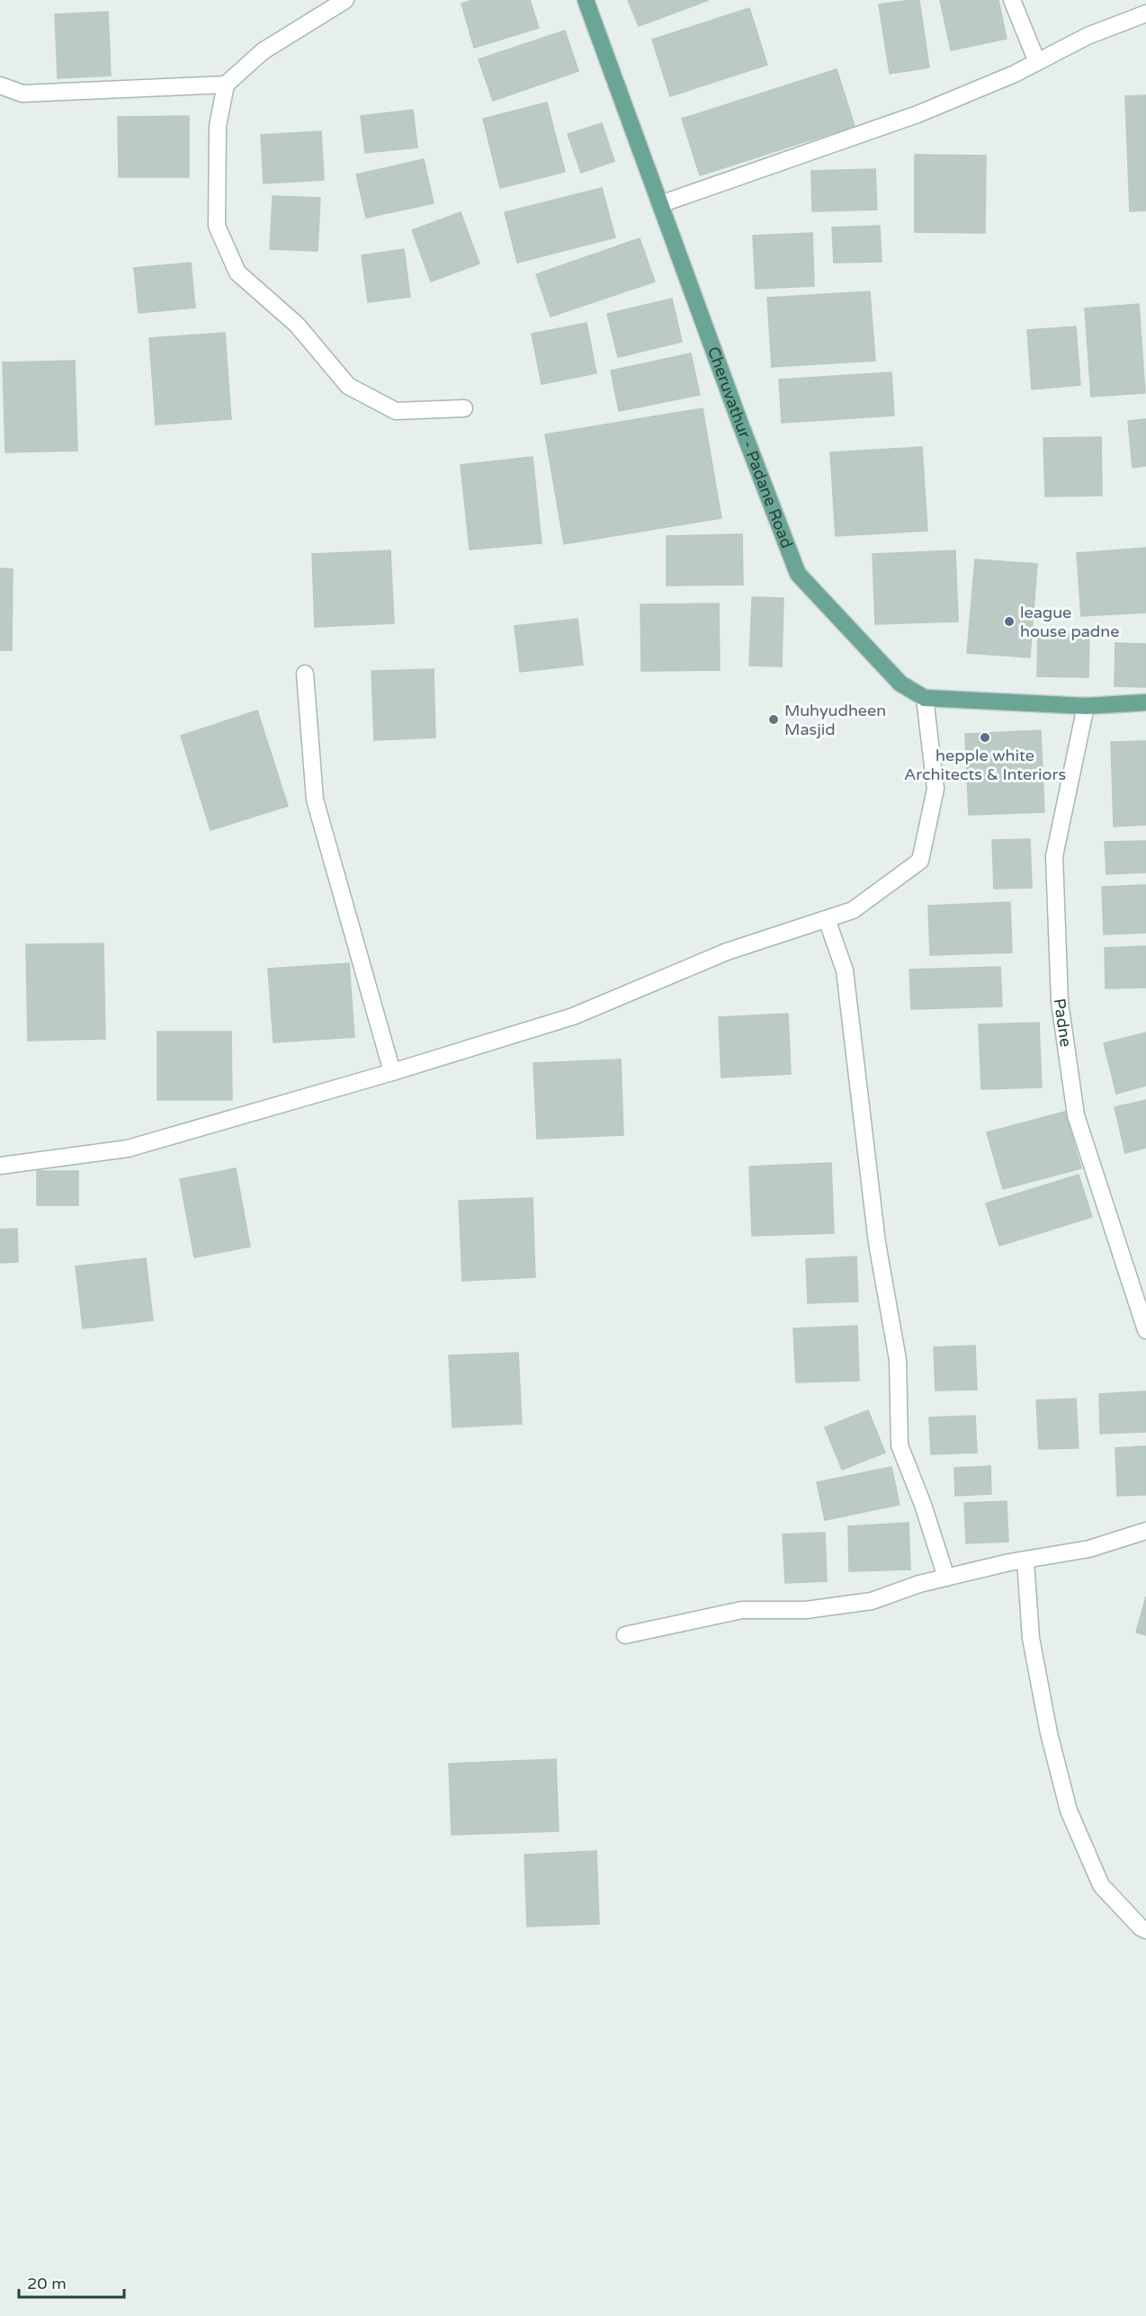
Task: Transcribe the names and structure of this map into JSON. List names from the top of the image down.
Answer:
{
  "streets": {
    "main road": ["Cheruvathur - Padane Road"],
    "street": ["Padne"]
  },
  "crossings": [
    ["Cheruvathur - Padane Road", "Padne"]
  ],
  "places": ["league house padne", "Muhyudheen Masjid", "hepple white Architects & Interiors"],
  "scale_bar": "20 m"
}
